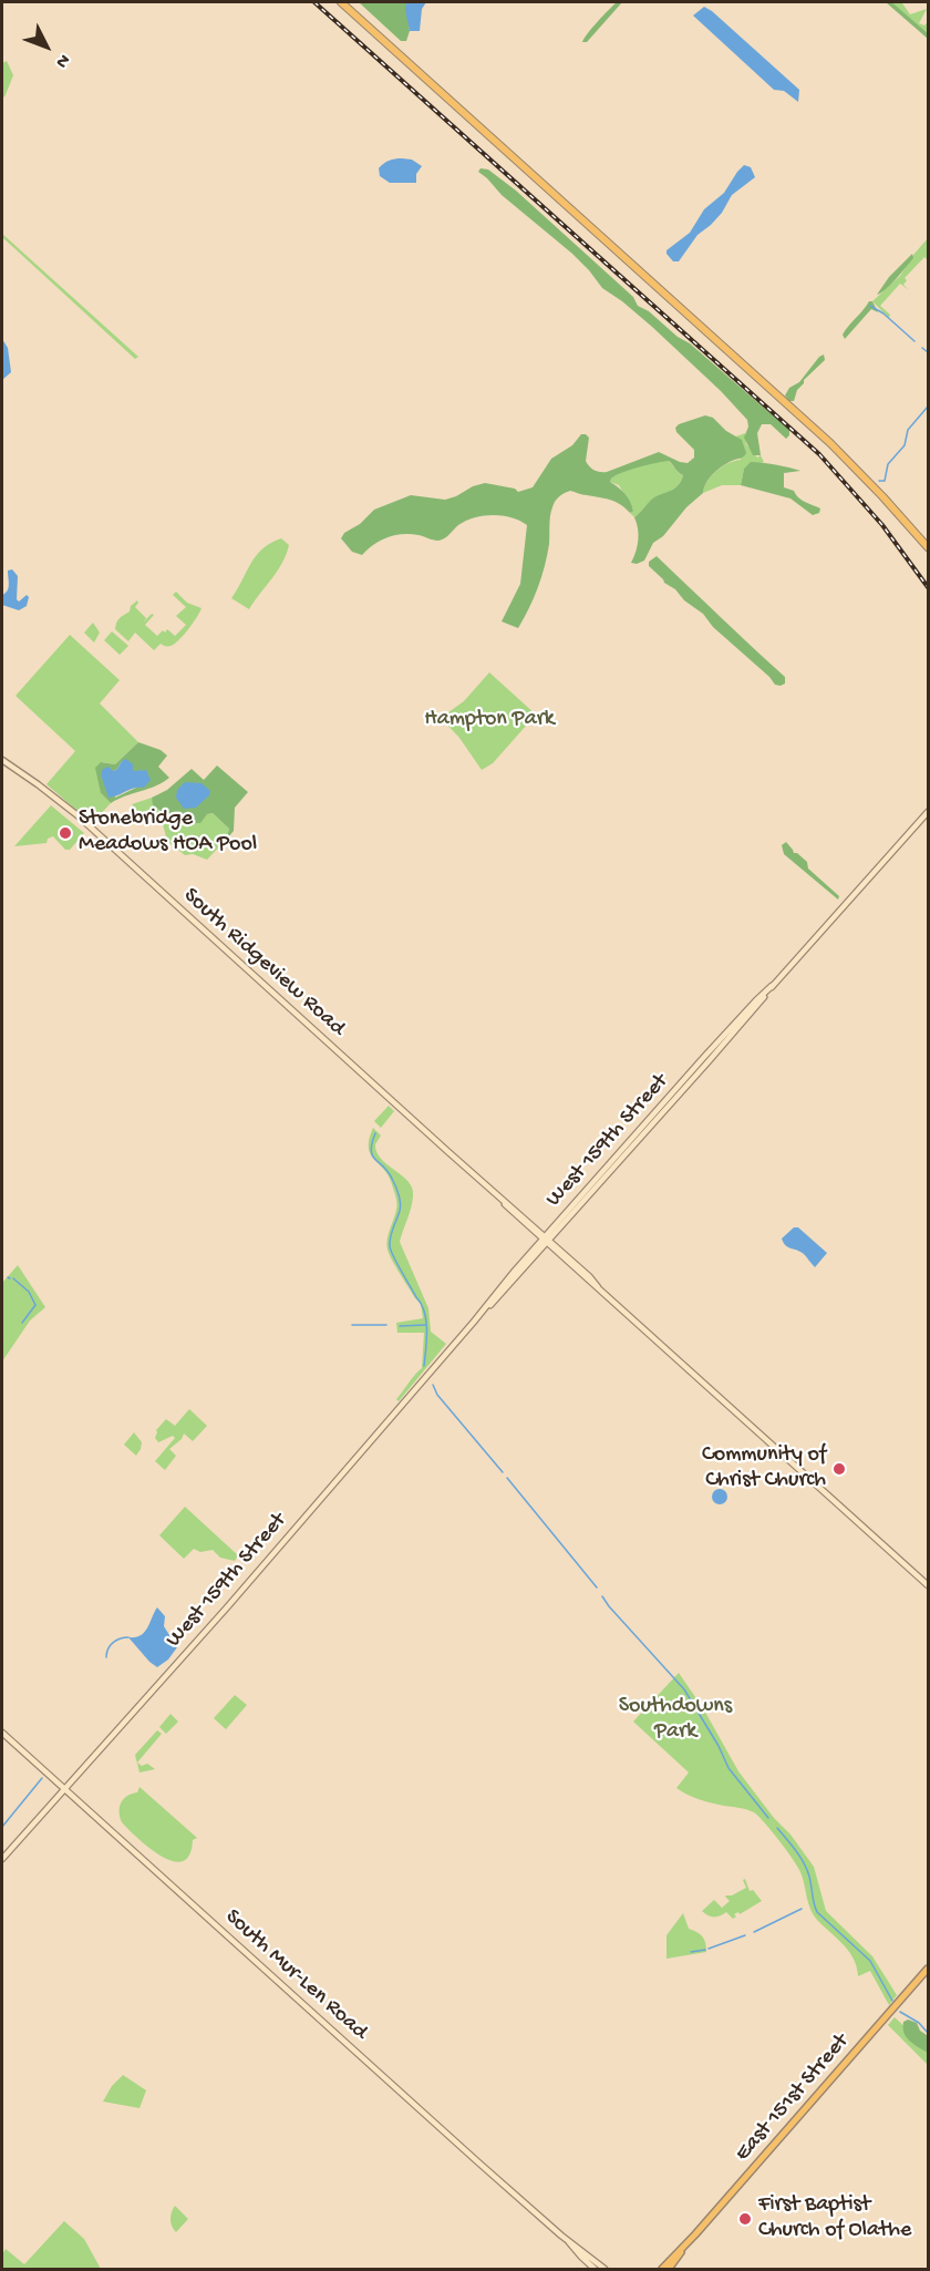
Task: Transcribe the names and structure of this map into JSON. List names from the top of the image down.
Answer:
{
  "streets": {
    "main road": [
      "South Ridgeview Road",
      "West 159th Street",
      "South Mur-Len Road",
      "East 151st Street"
    ]
  },
  "crossings": [
    ["South Ridgeview Road", "West 159th Street"],
    ["West 159th Street", "South Mur-Len Road"]
  ],
  "parks": ["Hampton Park", "Southdowns Park"],
  "places": ["Stonebridge Meadows HOA Pool", "Community of Christ Church", "First Baptist Church of Olathe"],
  "north": "bottom right"
}
